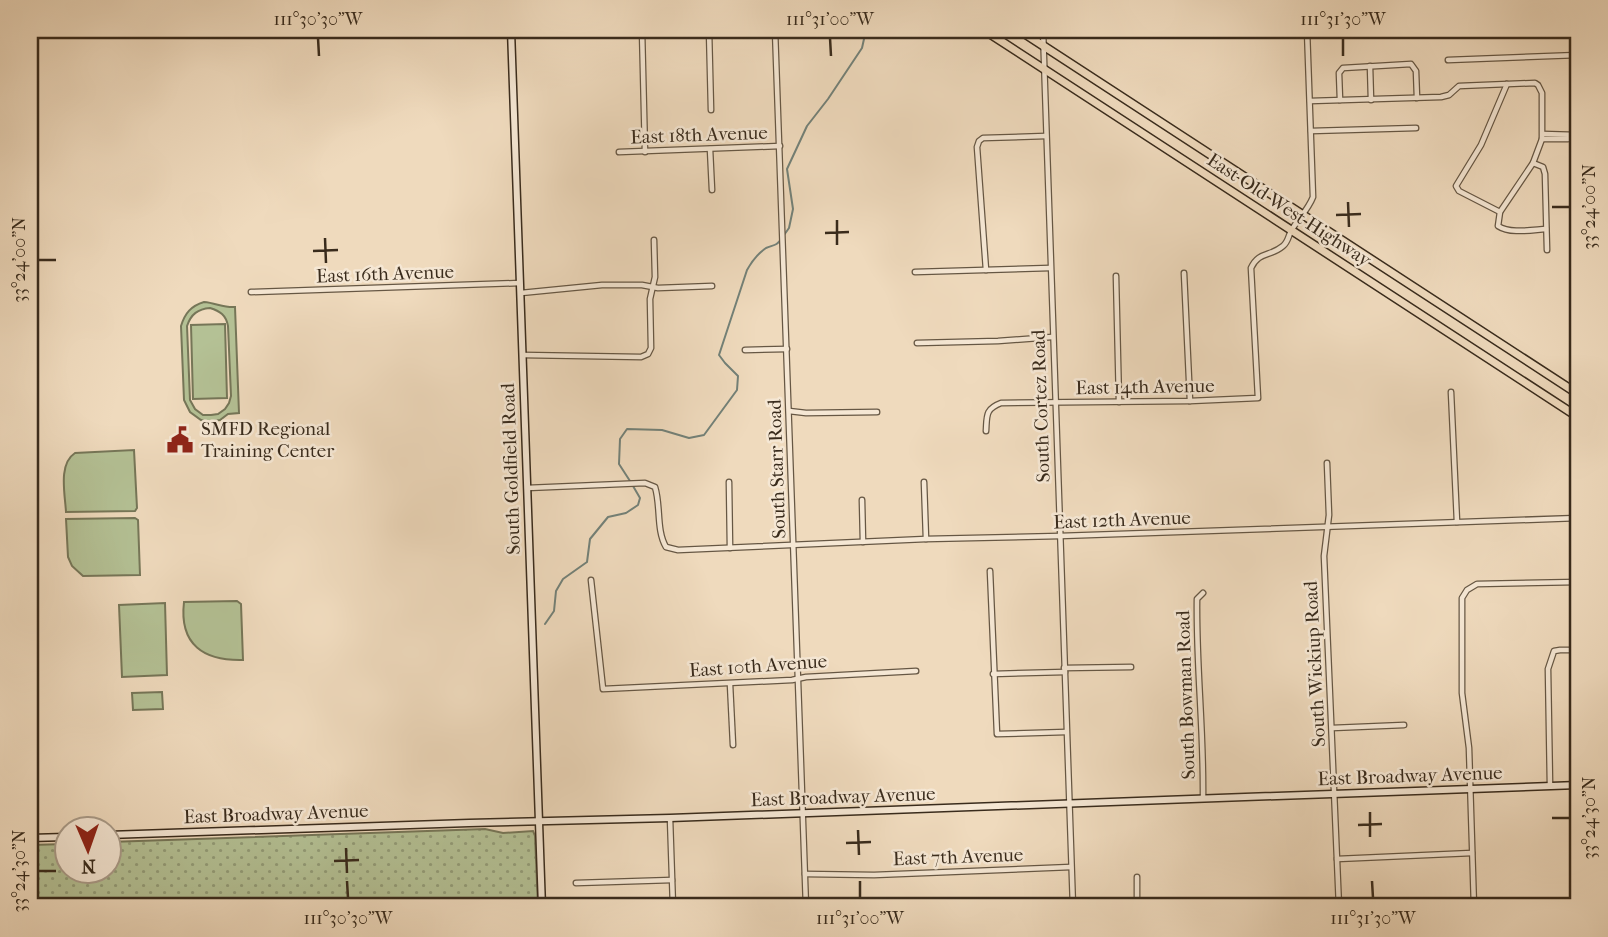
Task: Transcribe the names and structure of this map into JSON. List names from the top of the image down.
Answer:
{
  "streets": {
    "main road": ["East Old West Highway", "South Goldfield Road", "East Broadway Avenue"],
    "street": [
      "East 18th Avenue",
      "East 16th Avenue",
      "East 14th Avenue",
      "South Cortez Road",
      "South Starr Road",
      "East 12th Avenue",
      "South Wickiup Road",
      "East 10th Avenue",
      "South Bowman Road",
      "East 7th Avenue"
    ]
  },
  "crossings": [
    ["East 18th Avenue", "South Starr Road"],
    ["East Old West Highway", "East 14th Avenue"],
    ["East Old West Highway", "South Cortez Road"],
    ["East 16th Avenue", "South Goldfield Road"],
    ["East 14th Avenue", "South Cortez Road"],
    ["South Cortez Road", "East 12th Avenue"],
    ["South Cortez Road", "East Broadway Avenue"],
    ["South Cortez Road", "East 7th Avenue"],
    ["South Goldfield Road", "East 12th Avenue"],
    ["South Goldfield Road", "East Broadway Avenue"],
    ["South Starr Road", "East 12th Avenue"],
    ["South Starr Road", "East 10th Avenue"],
    ["South Starr Road", "East Broadway Avenue"],
    ["South Starr Road", "East 7th Avenue"],
    ["East 12th Avenue", "South Wickiup Road"],
    ["South Wickiup Road", "East Broadway Avenue"],
    ["South Bowman Road", "East Broadway Avenue"]
  ],
  "places": {
    "public building": ["SMFD Regional Training Center"]
  },
  "north": "bottom",
  "coordinates": [
    "111°30'30\"W",
    "111°31'00\"W",
    "111°31'30\"W",
    "33°24'00\"N",
    "33°24'30\"N"
  ]
}
